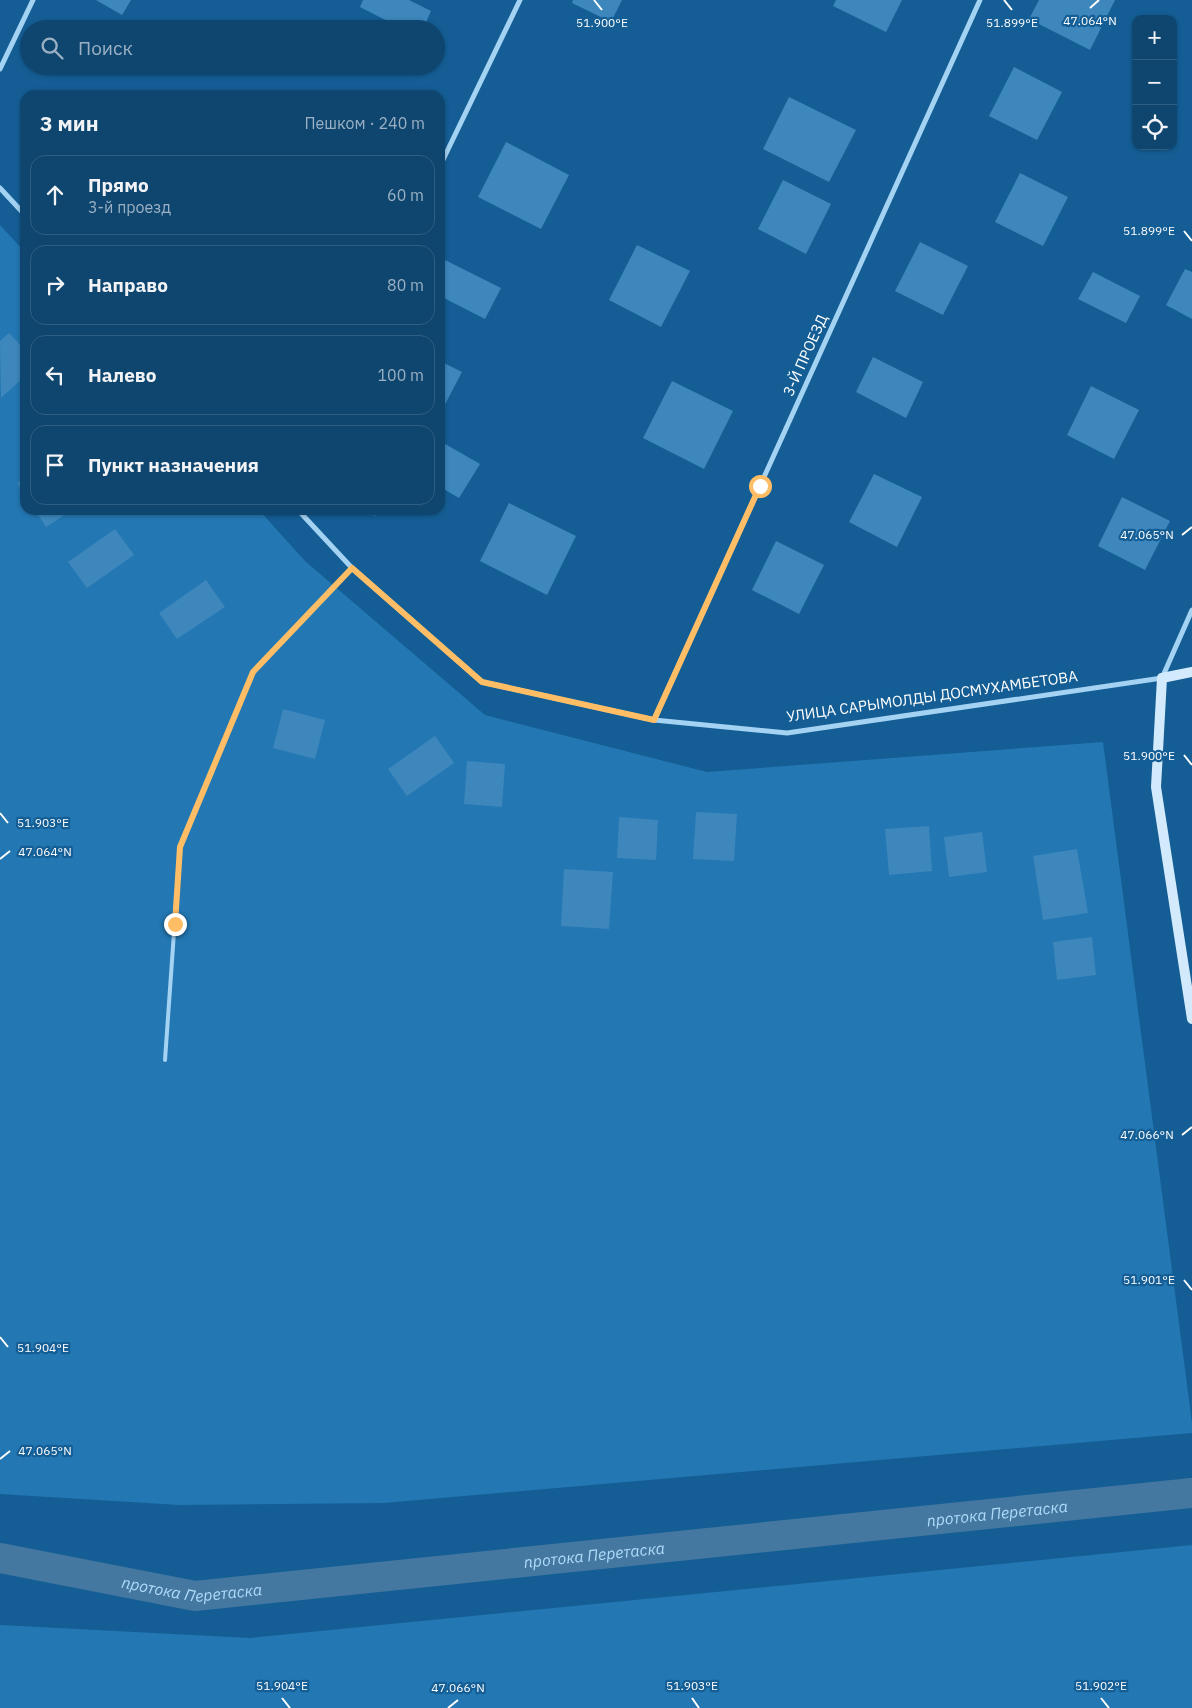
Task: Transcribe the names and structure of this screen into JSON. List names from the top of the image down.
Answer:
{
  "streets": {
    "main road": ["УЛИЦА САРЫМОЛДЫ ДОСМУХАМБЕТОВА"],
    "street": ["3-Й ПРОЕЗД"]
  },
  "crossings": [
    ["3-Й ПРОЕЗД", "УЛИЦА САРЫМОЛДЫ ДОСМУХАМБЕТОВА"]
  ],
  "water": ["протока Перетаска"],
  "page": {
    "map_buttons": ["+", "−"],
    "search": "Поиск",
    "heading": ["3 мин", "Пешком · 240 m"],
    "list": [
      ["Прямо", "3-й проезд", "60 m"],
      ["Направо", "80 m"],
      ["Налево", "100 m"],
      "Пункт назначения"
    ]
  },
  "coordinates": [
    "47.064°N",
    "51.900°E",
    "51.899°E",
    "47.065°N",
    "51.903°E",
    "47.066°N",
    "51.901°E",
    "51.904°E",
    "51.902°E"
  ]
}
